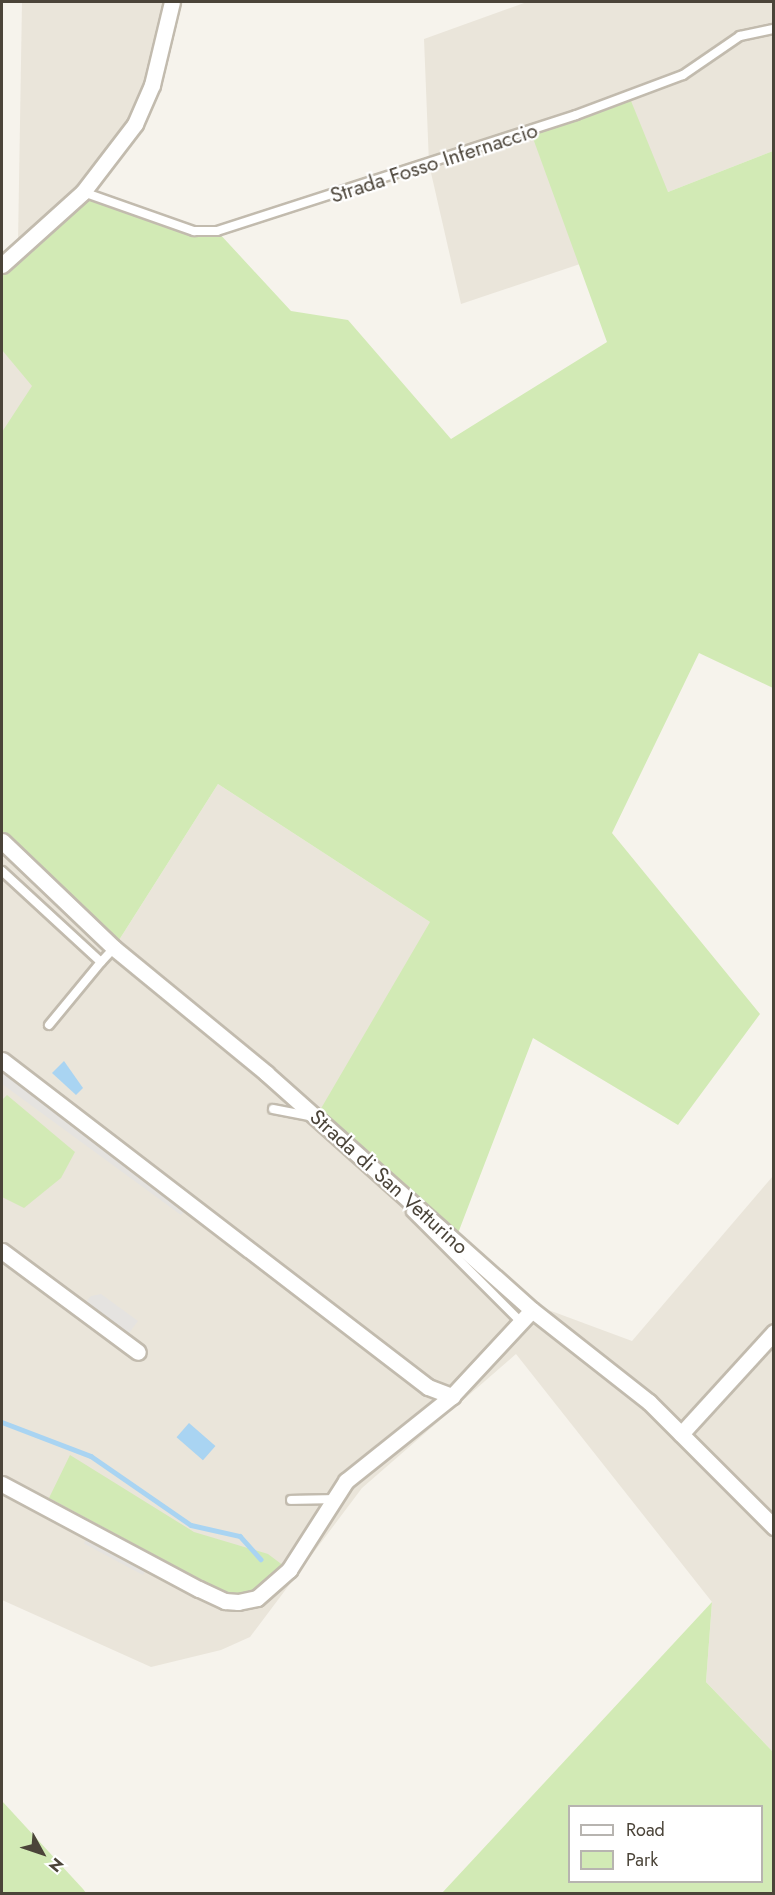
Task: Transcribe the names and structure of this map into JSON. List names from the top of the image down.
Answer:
{
  "streets": {
    "street": ["Strada di San Vetturino"],
    "lane": ["Strada Fosso Infernaccio"]
  },
  "legend": ["Road", "Park"],
  "north": "bottom right"
}
